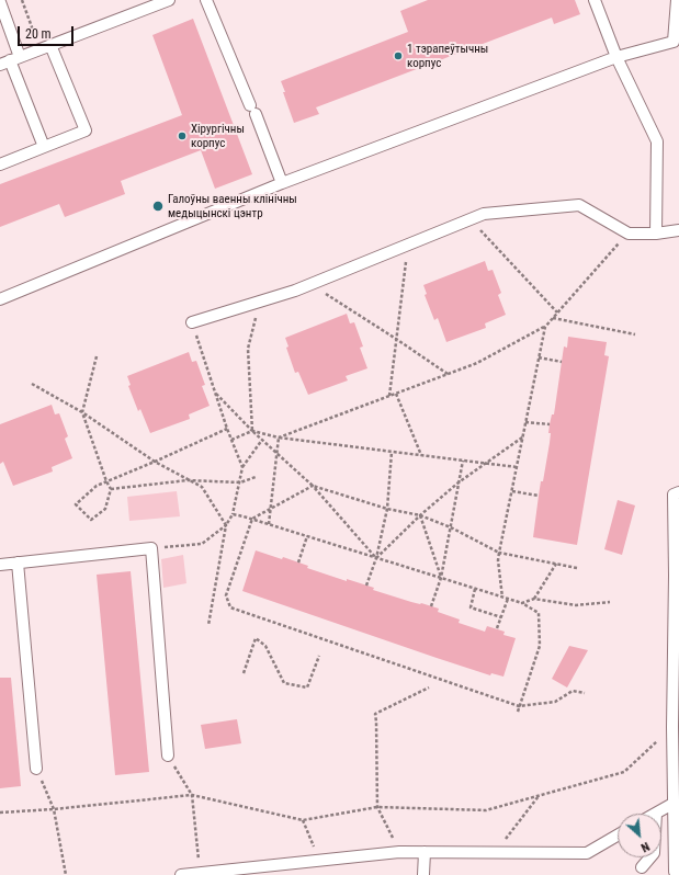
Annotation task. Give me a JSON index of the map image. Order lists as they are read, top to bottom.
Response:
{
  "places": ["1 тэрапеўтычны корпус", "Хірургічны корпус", "Галоўны ваенны клінічны медыцынскі цэнтр"],
  "scale_bar": "20 m",
  "north": "bottom right"
}
